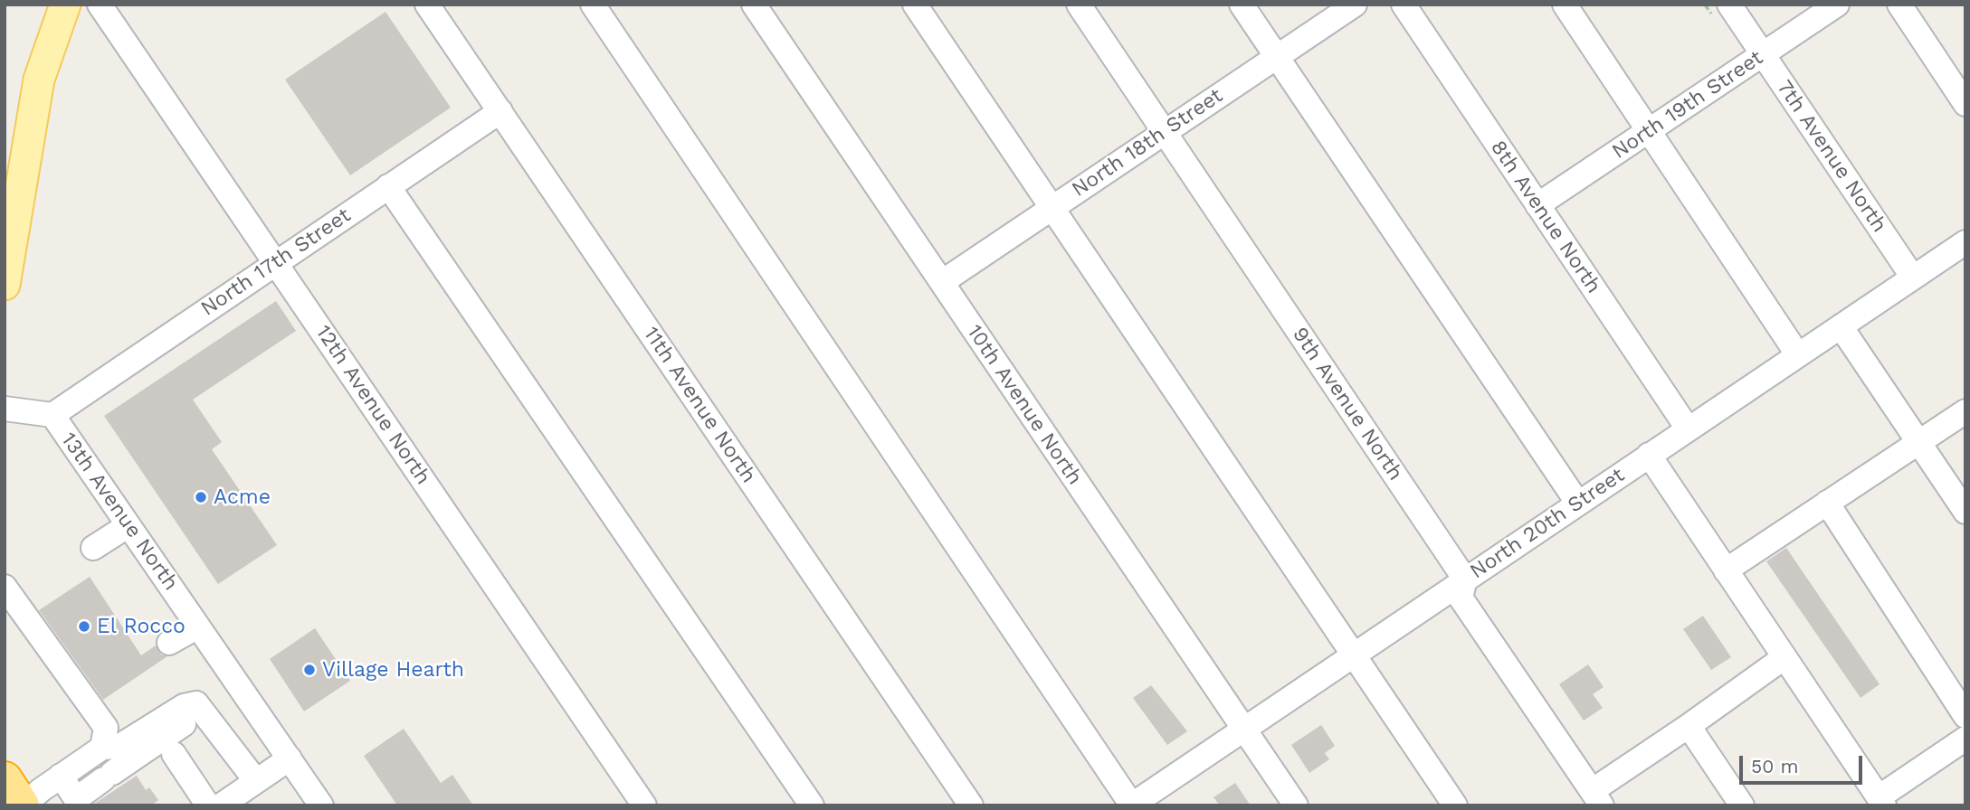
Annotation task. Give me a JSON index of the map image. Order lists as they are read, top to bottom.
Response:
{
  "streets": {
    "street": [
      "North 19th Street",
      "North 18th Street",
      "7th Avenue North",
      "8th Avenue North",
      "North 17th Street",
      "9th Avenue North",
      "12th Avenue North",
      "11th Avenue North",
      "10th Avenue North",
      "13th Avenue North",
      "North 20th Street"
    ]
  },
  "crossings": [
    ["North 19th Street", "7th Avenue North"],
    ["North 19th Street", "8th Avenue North"],
    ["North 18th Street", "9th Avenue North"],
    ["North 18th Street", "10th Avenue North"],
    ["7th Avenue North", "North 20th Street"],
    ["8th Avenue North", "North 20th Street"],
    ["North 17th Street", "12th Avenue North"],
    ["North 17th Street", "11th Avenue North"],
    ["North 17th Street", "13th Avenue North"],
    ["9th Avenue North", "North 20th Street"],
    ["10th Avenue North", "North 20th Street"]
  ],
  "places": ["Acme", "El Rocco", "Village Hearth"],
  "scale_bar": "50 m"
}
